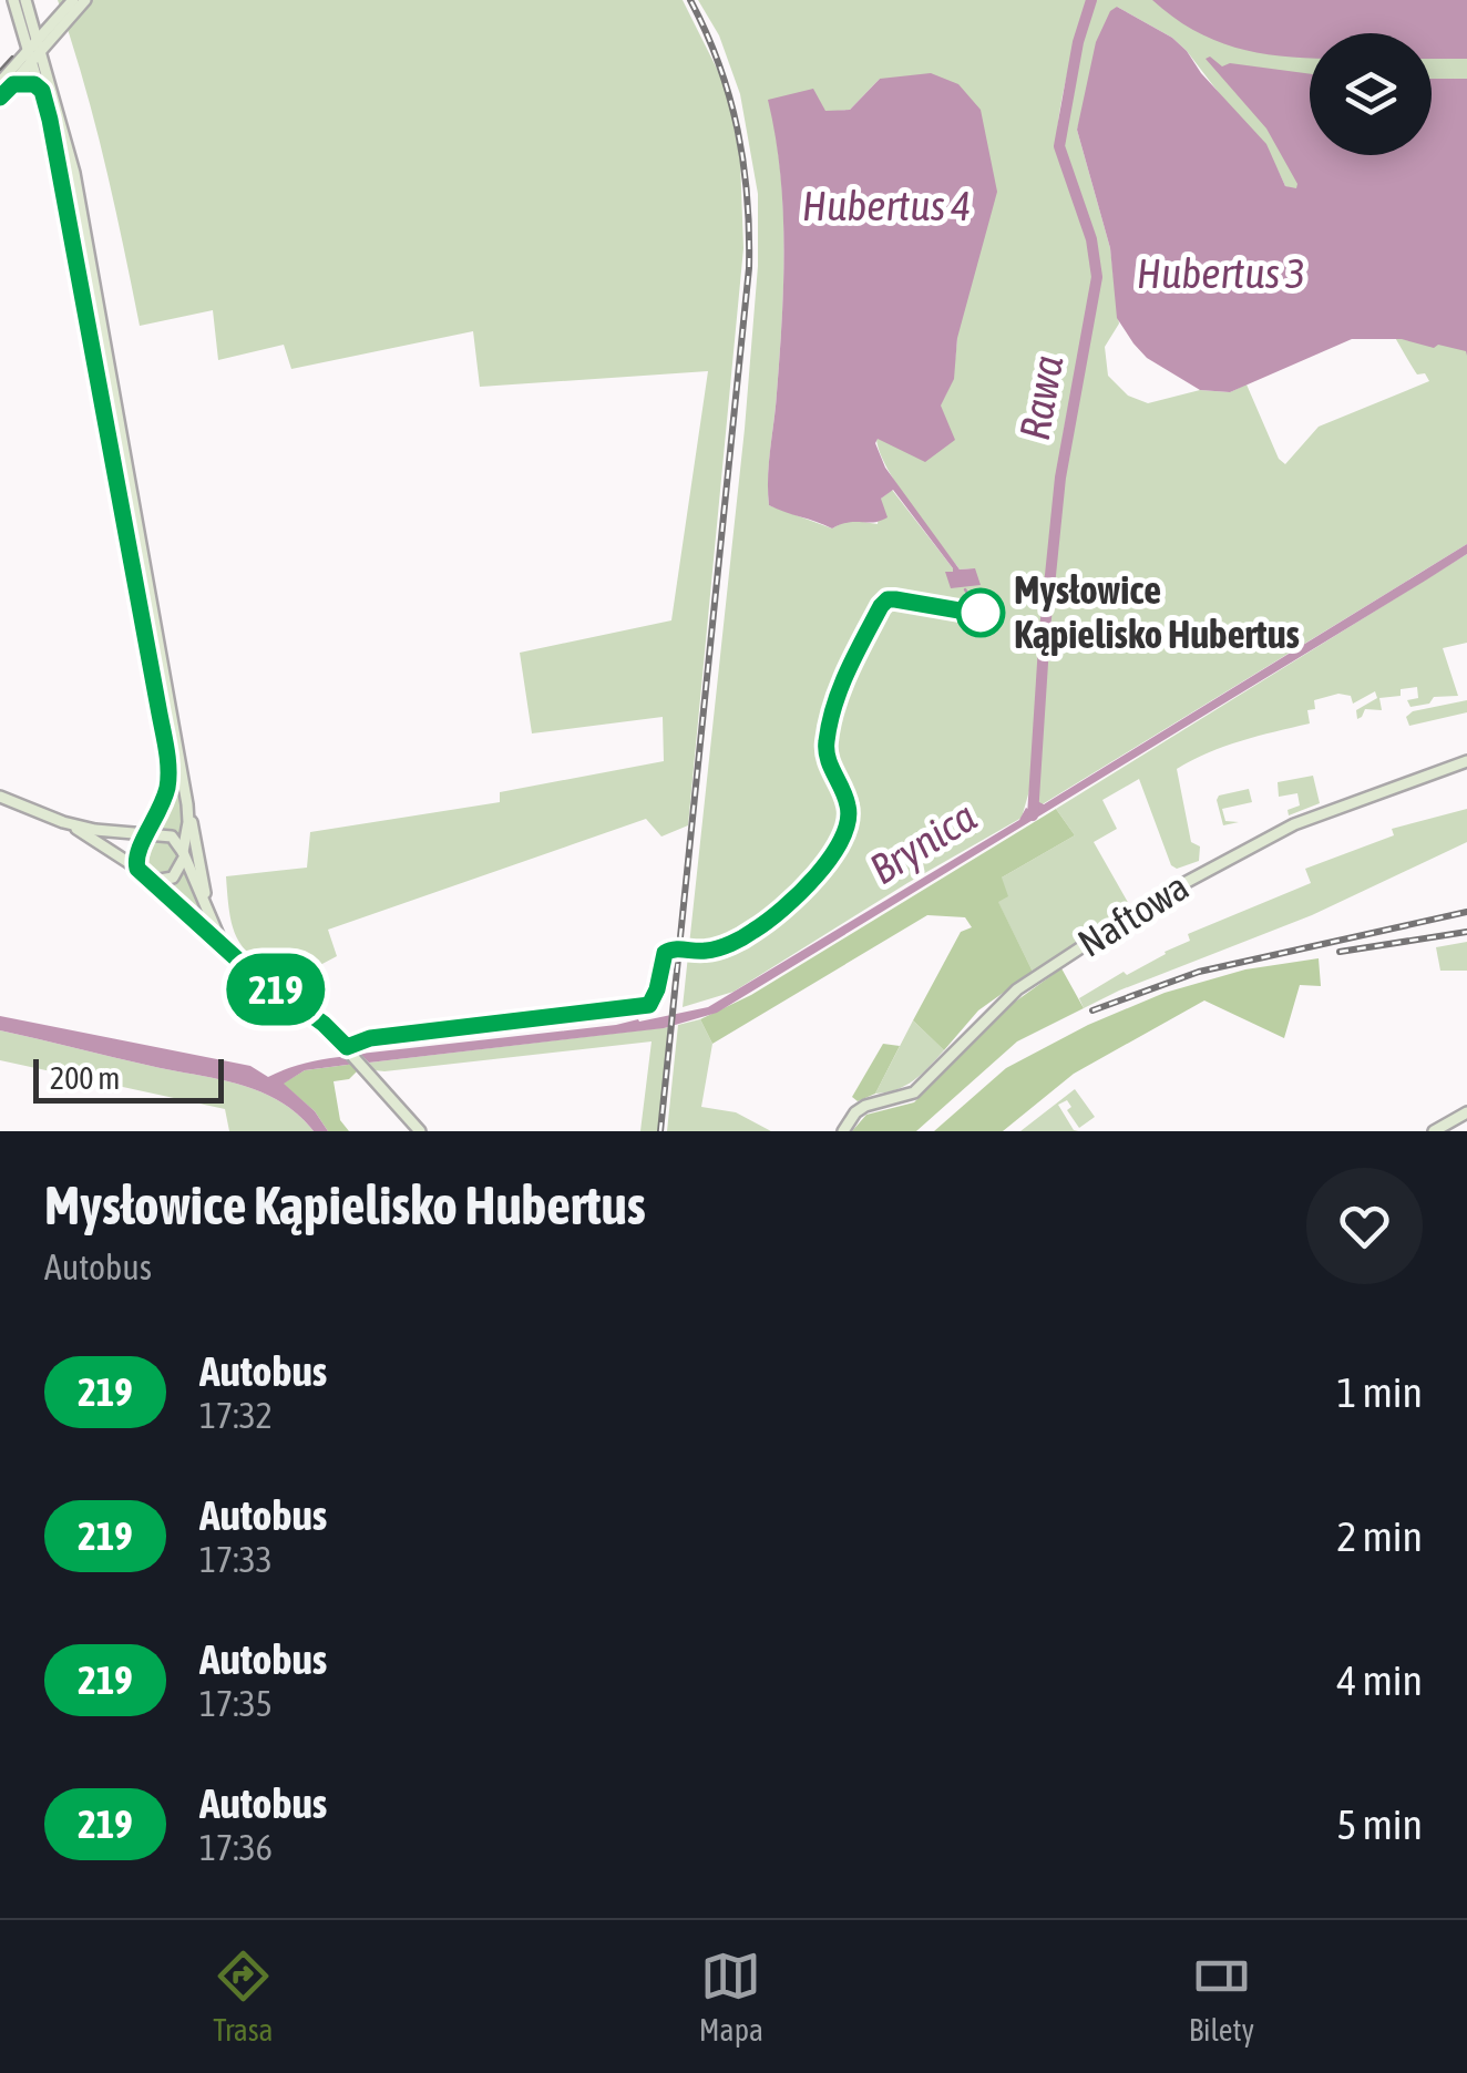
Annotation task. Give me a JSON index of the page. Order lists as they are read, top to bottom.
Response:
{
  "streets": {
    "street": ["Naftowa"]
  },
  "water": [
    "Hubertus 4",
    "Hubertus 3",
    "Rawa",
    "Brynica"
  ],
  "places": ["Mysłowice Kąpielisko Hubertus"],
  "lines": ["bus line 219"],
  "scale_bar": "200 m",
  "page": {
    "on_map": "219",
    "scale": "200 m",
    "heading": ["Mysłowice Kąpielisko Hubertus", "Autobus"],
    "list": [
      {
        "mark": "219",
        "name": "Autobus",
        "note": "17:32",
        "value": "1 min"
      },
      {
        "mark": "219",
        "name": "Autobus",
        "note": "17:33",
        "value": "2 min"
      },
      {
        "mark": "219",
        "name": "Autobus",
        "note": "17:35",
        "value": "4 min"
      },
      {
        "mark": "219",
        "name": "Autobus",
        "note": "17:36",
        "value": "5 min"
      }
    ],
    "tabs": ["Trasa", "Mapa", "Bilety"]
  }
}
